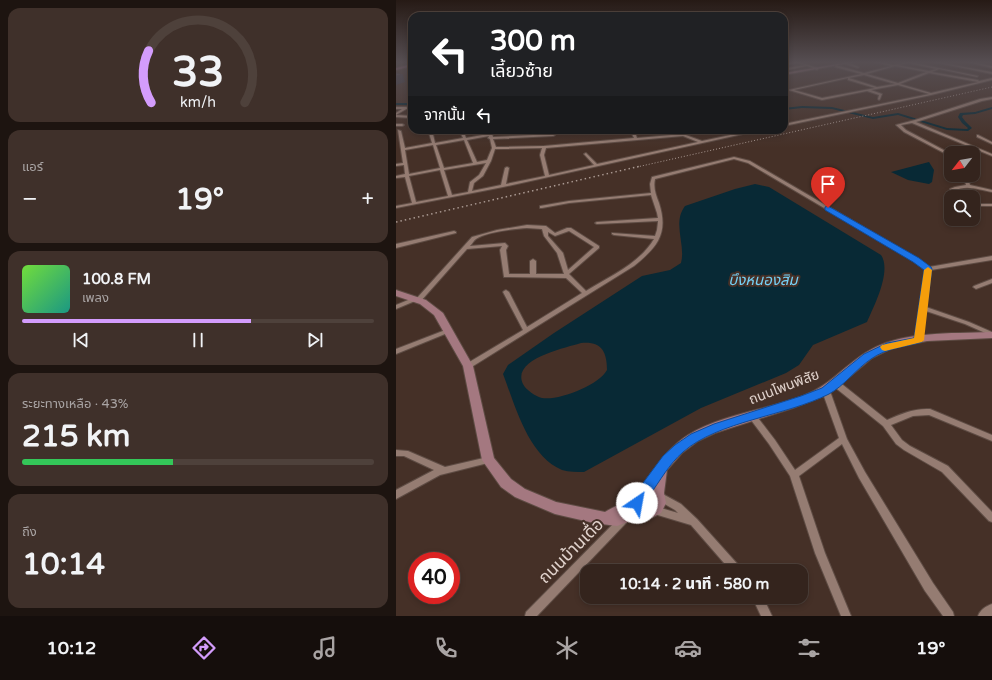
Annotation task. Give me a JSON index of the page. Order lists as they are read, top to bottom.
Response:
{
  "streets": {
    "street": ["ถนนโพนพิสัย", "ถนนบ้านเดื่อ"]
  },
  "water": ["บึงหนองสิม"],
  "north": "bottom left",
  "page": {
    "turn": ["300 m", "เลี้ยวซ้าย"],
    "then": "จากนั้น",
    "tile": [
      "แอร์",
      ["ระยะทางเหลือ · 43%", "215 km"],
      ["ถึง", "10:14"]
    ],
    "heat": ["−", "19°", "+"],
    "song": ["100.8 FM", "เพลง"],
    "limit": "40",
    "trip": "10:14 · 2 นาที · 580 m",
    "tabs": ["10:12", "19°"],
    "gauge": ["33", "km/h"]
  }
}
